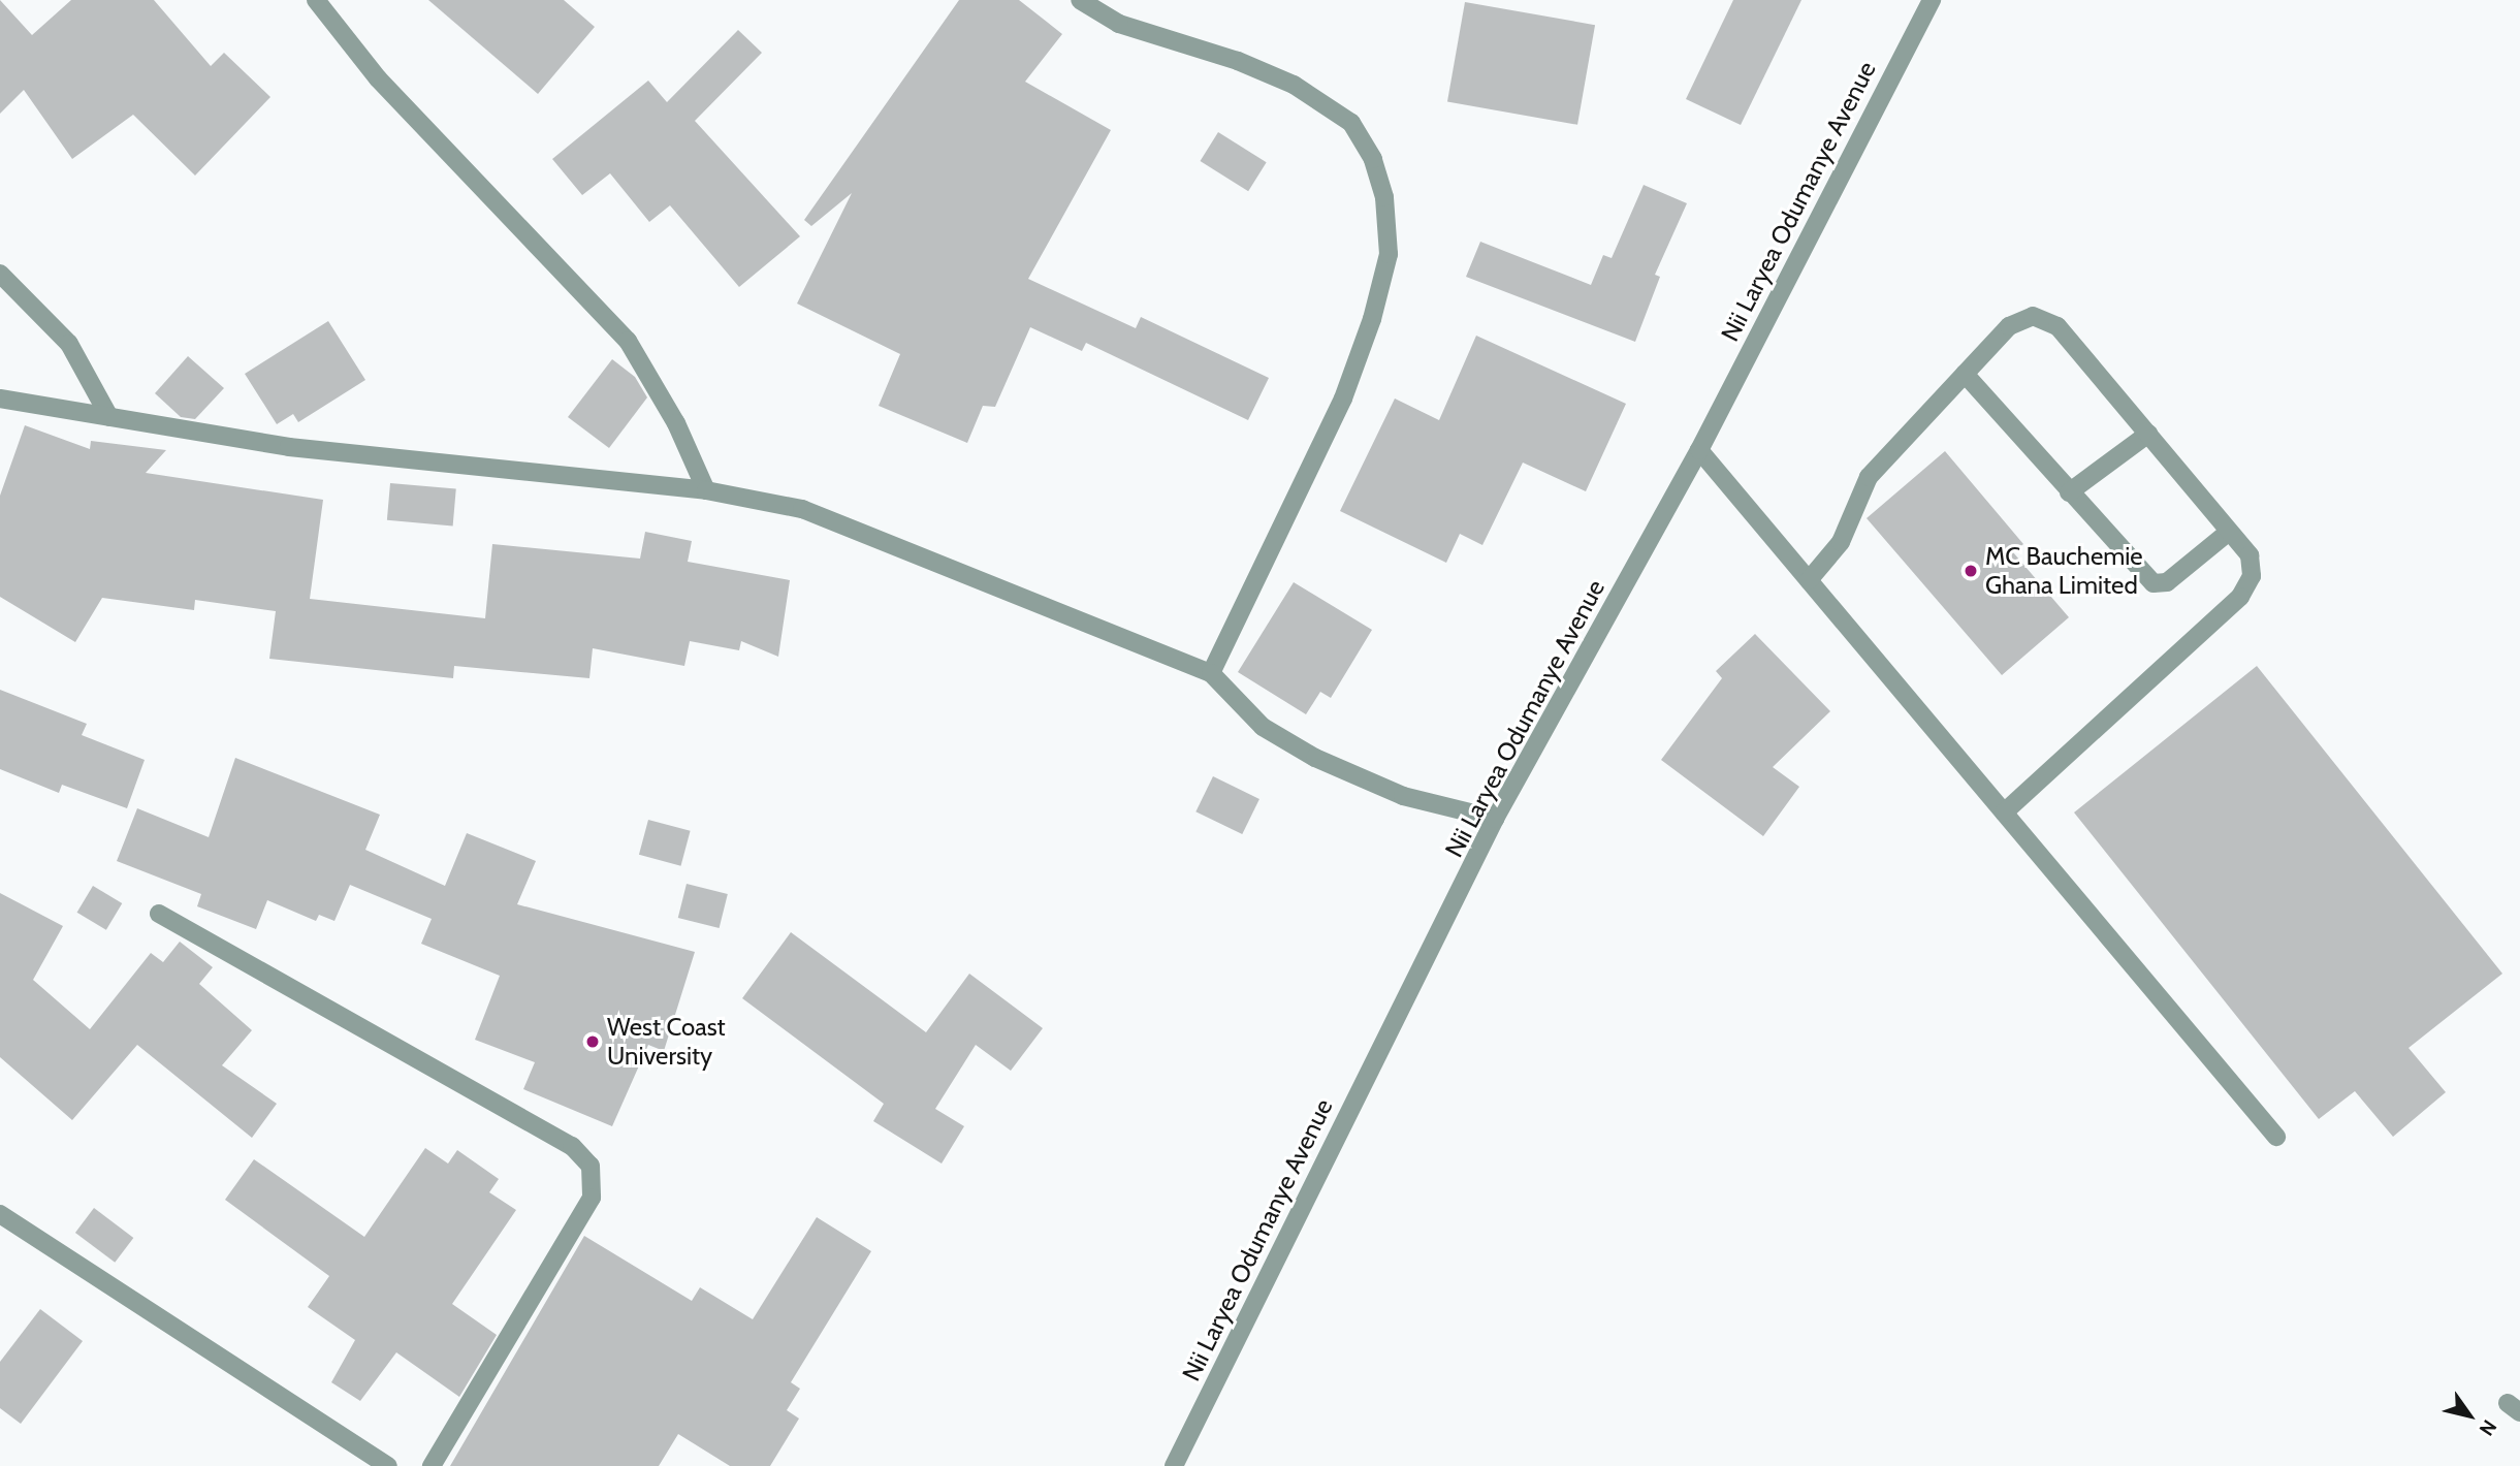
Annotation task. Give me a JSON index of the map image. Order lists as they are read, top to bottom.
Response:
{
  "streets": {
    "street": ["Nii Laryea Odumanye Avenue"]
  },
  "places": ["MC Bauchemie Ghana Limited", "West Coast University"],
  "north": "bottom right"
}
